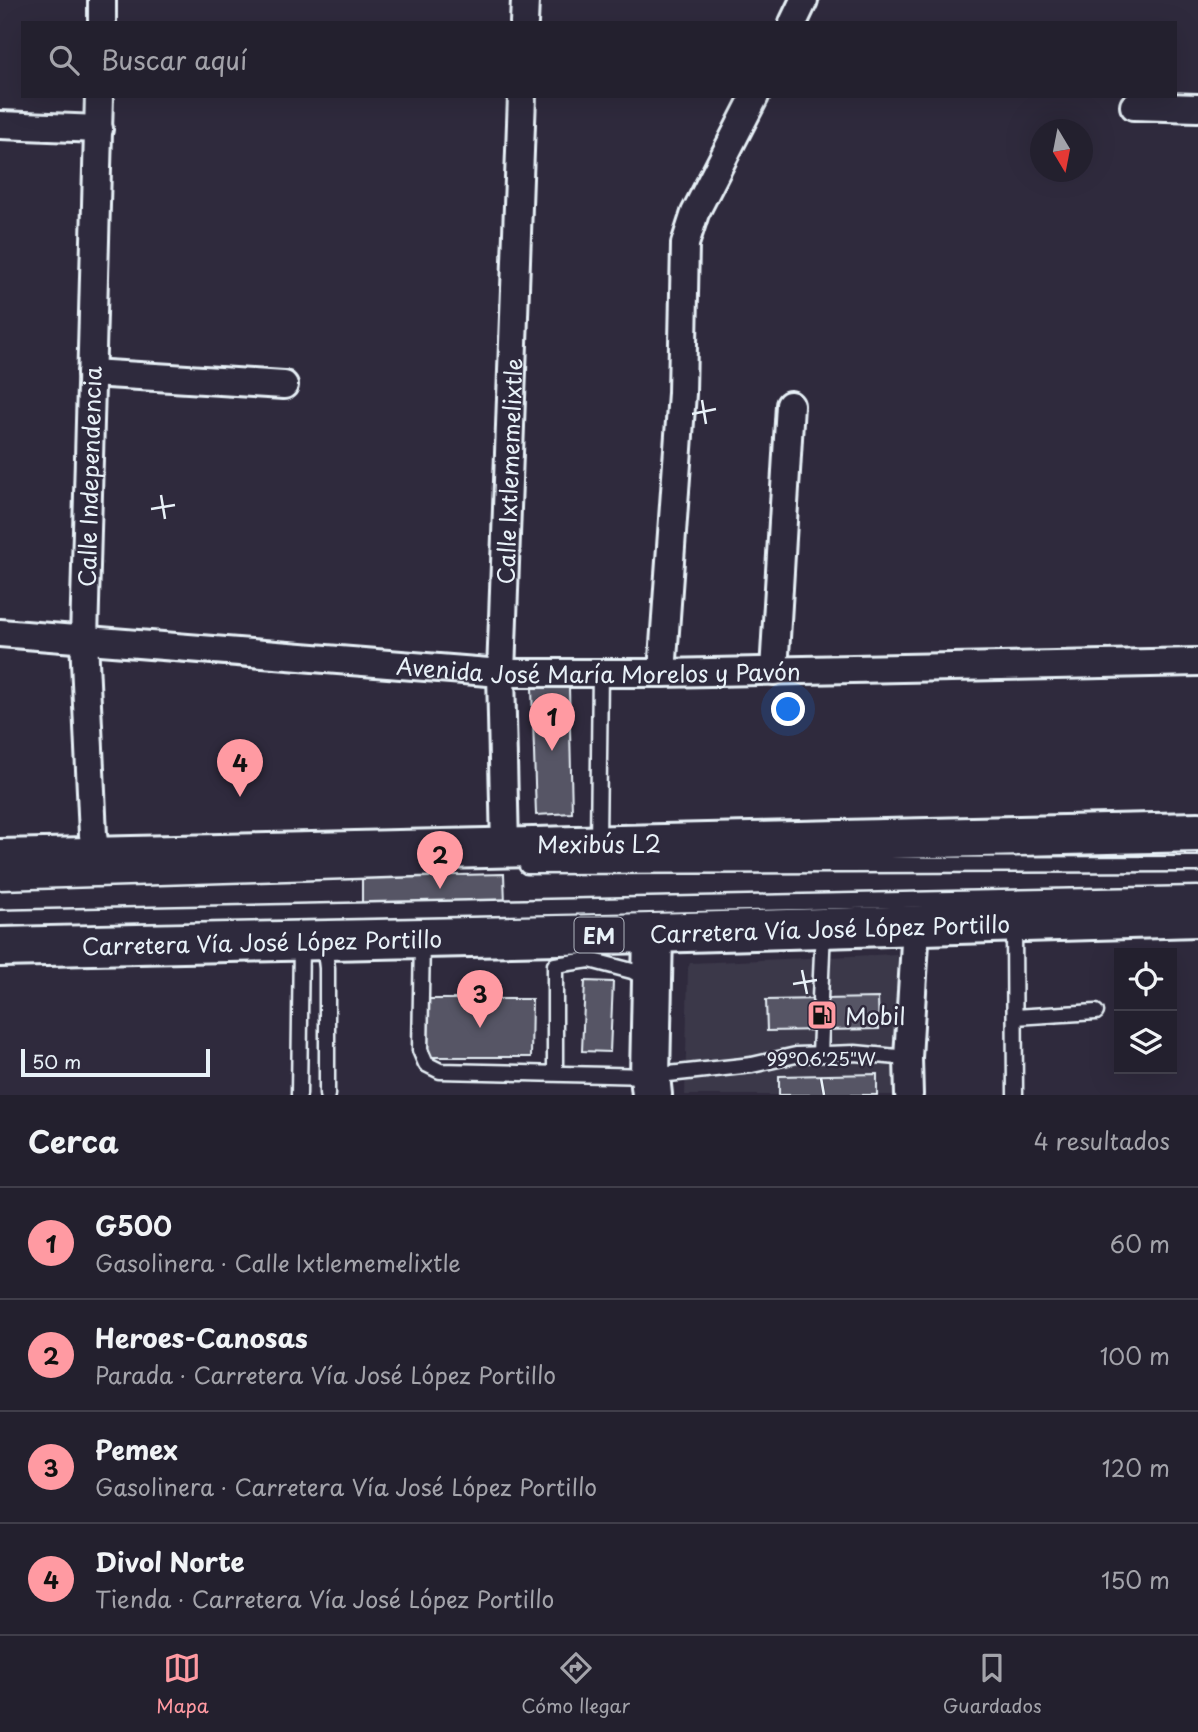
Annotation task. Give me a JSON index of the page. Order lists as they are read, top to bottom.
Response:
{
  "streets": {
    "main road": ["Carretera Vía José López Portillo", "EM"],
    "street": ["Calle Ixtlememelixtle", "Calle Independencia", "Avenida José María Morelos y Pavón"],
    "lane": ["Mexibús L2"]
  },
  "crossings": [
    ["Calle Ixtlememelixtle", "Avenida José María Morelos y Pavón"],
    ["Calle Ixtlememelixtle", "Mexibús L2"],
    ["Calle Independencia", "Avenida José María Morelos y Pavón"]
  ],
  "places": {
    "fuel station": ["Mobil"]
  },
  "scale_bar": "50 m",
  "north": "bottom",
  "page": {
    "search": "Buscar aquí",
    "pins": [
      "1",
      "4",
      "2",
      "3"
    ],
    "scale": "50 m",
    "heading": ["Cerca", "4 resultados"],
    "list": [
      {
        "mark": "1",
        "name": "G500",
        "note": "Gasolinera · Calle Ixtlememelixtle",
        "value": "60 m"
      },
      {
        "mark": "2",
        "name": "Heroes-Canosas",
        "note": "Parada · Carretera Vía José López Portillo",
        "value": "100 m"
      },
      {
        "mark": "3",
        "name": "Pemex",
        "note": "Gasolinera · Carretera Vía José López Portillo",
        "value": "120 m"
      },
      {
        "mark": "4",
        "name": "Divol Norte",
        "note": "Tienda · Carretera Vía José López Portillo",
        "value": "150 m"
      }
    ],
    "nav": ["Mapa", "Cómo llegar", "Guardados"]
  },
  "coordinates": ["99°06'25\"W"]
}
